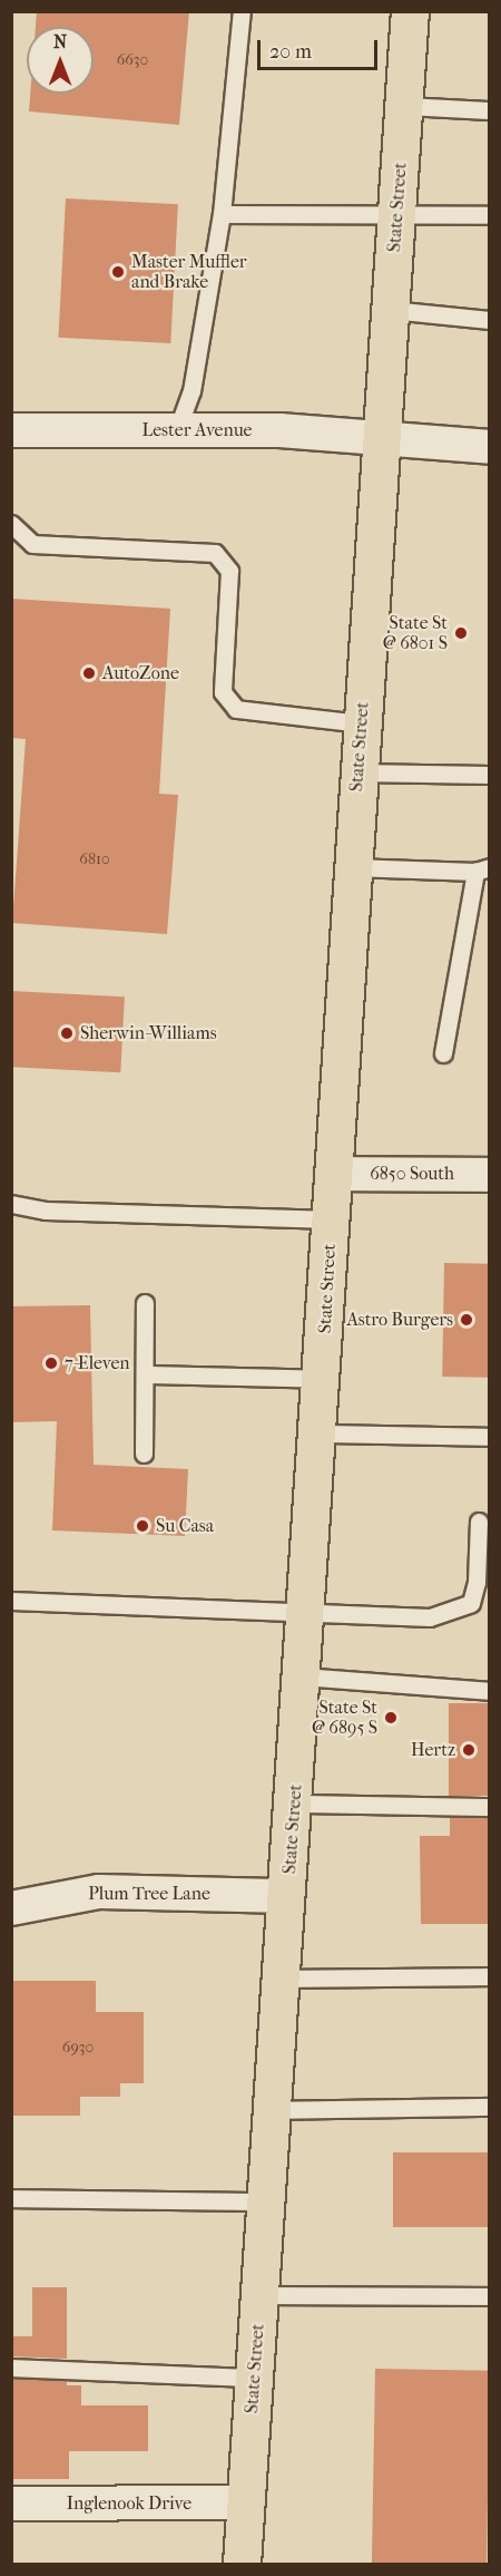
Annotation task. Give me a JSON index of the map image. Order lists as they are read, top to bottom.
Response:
{
  "streets": {
    "main road": ["State Street"],
    "street": [
      "Lester Avenue",
      "6850 South",
      "Plum Tree Lane",
      "Inglenook Drive"
    ]
  },
  "crossings": [
    ["State Street", "Lester Avenue"],
    ["State Street", "6850 South"],
    ["State Street", "Plum Tree Lane"],
    ["State Street", "Inglenook Drive"]
  ],
  "places": [
    "Master Muffler and Brake",
    "State St @ 6801 S",
    "AutoZone",
    "Sherwin-Williams",
    "Astro Burgers",
    "7-Eleven",
    "Su Casa",
    "State St @ 6895 S",
    "Hertz"
  ],
  "house_numbers": ["6630", "6810", "6930"],
  "scale_bar": "20 m",
  "north": "top"
}
